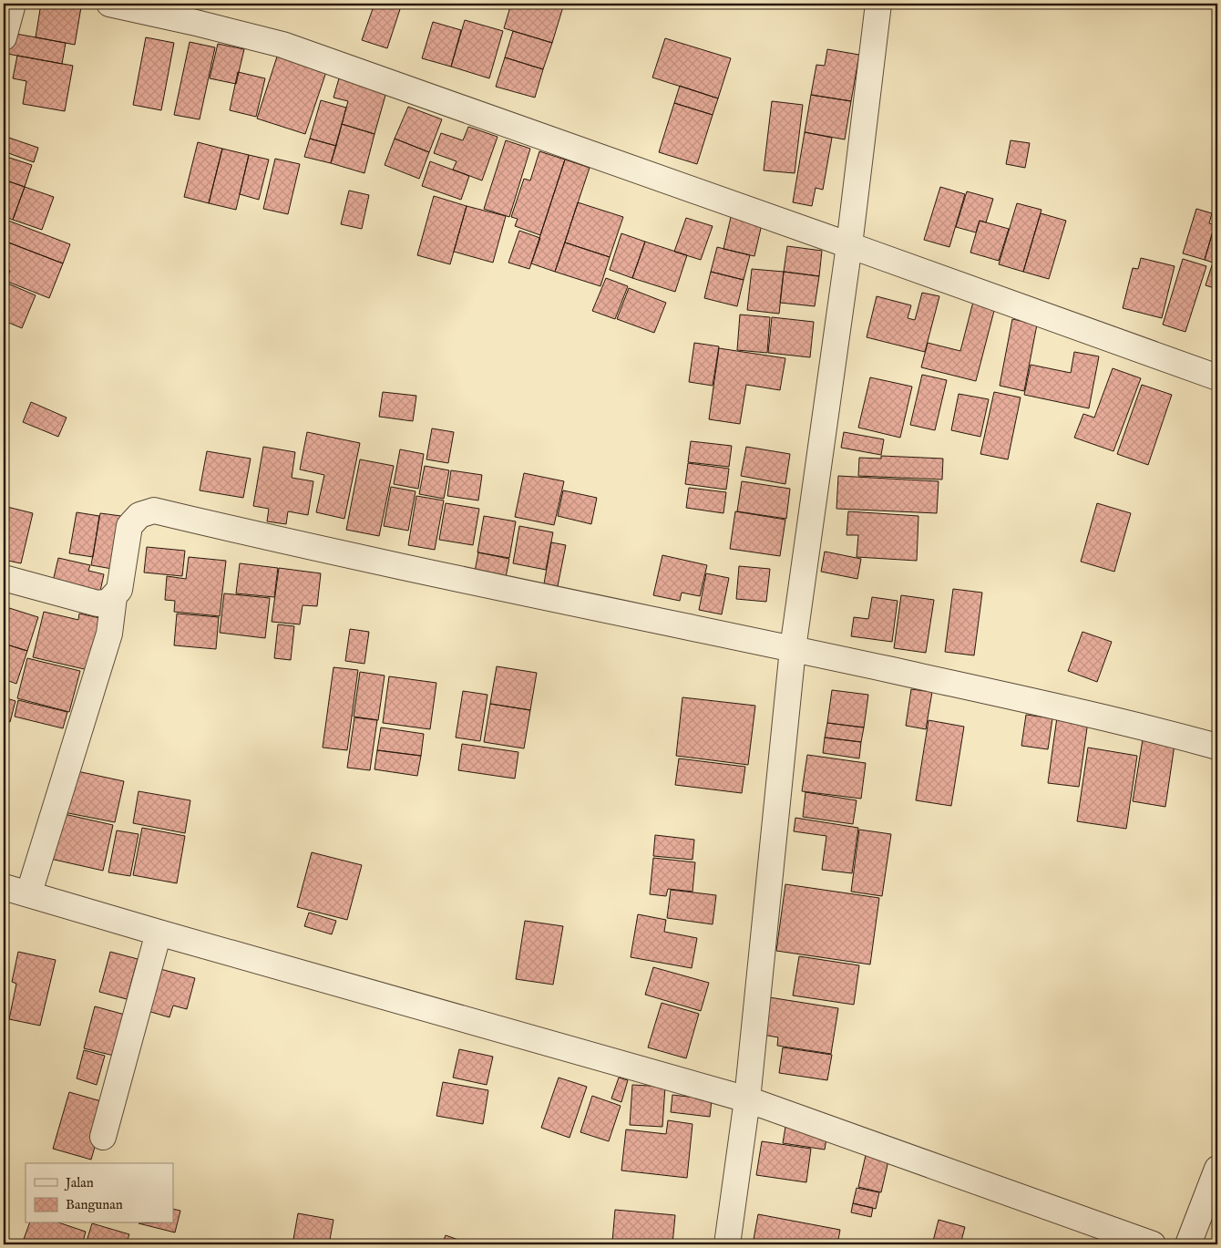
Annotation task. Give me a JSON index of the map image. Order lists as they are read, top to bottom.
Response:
{
  "legend": ["Jalan", "Bangunan"]
}
